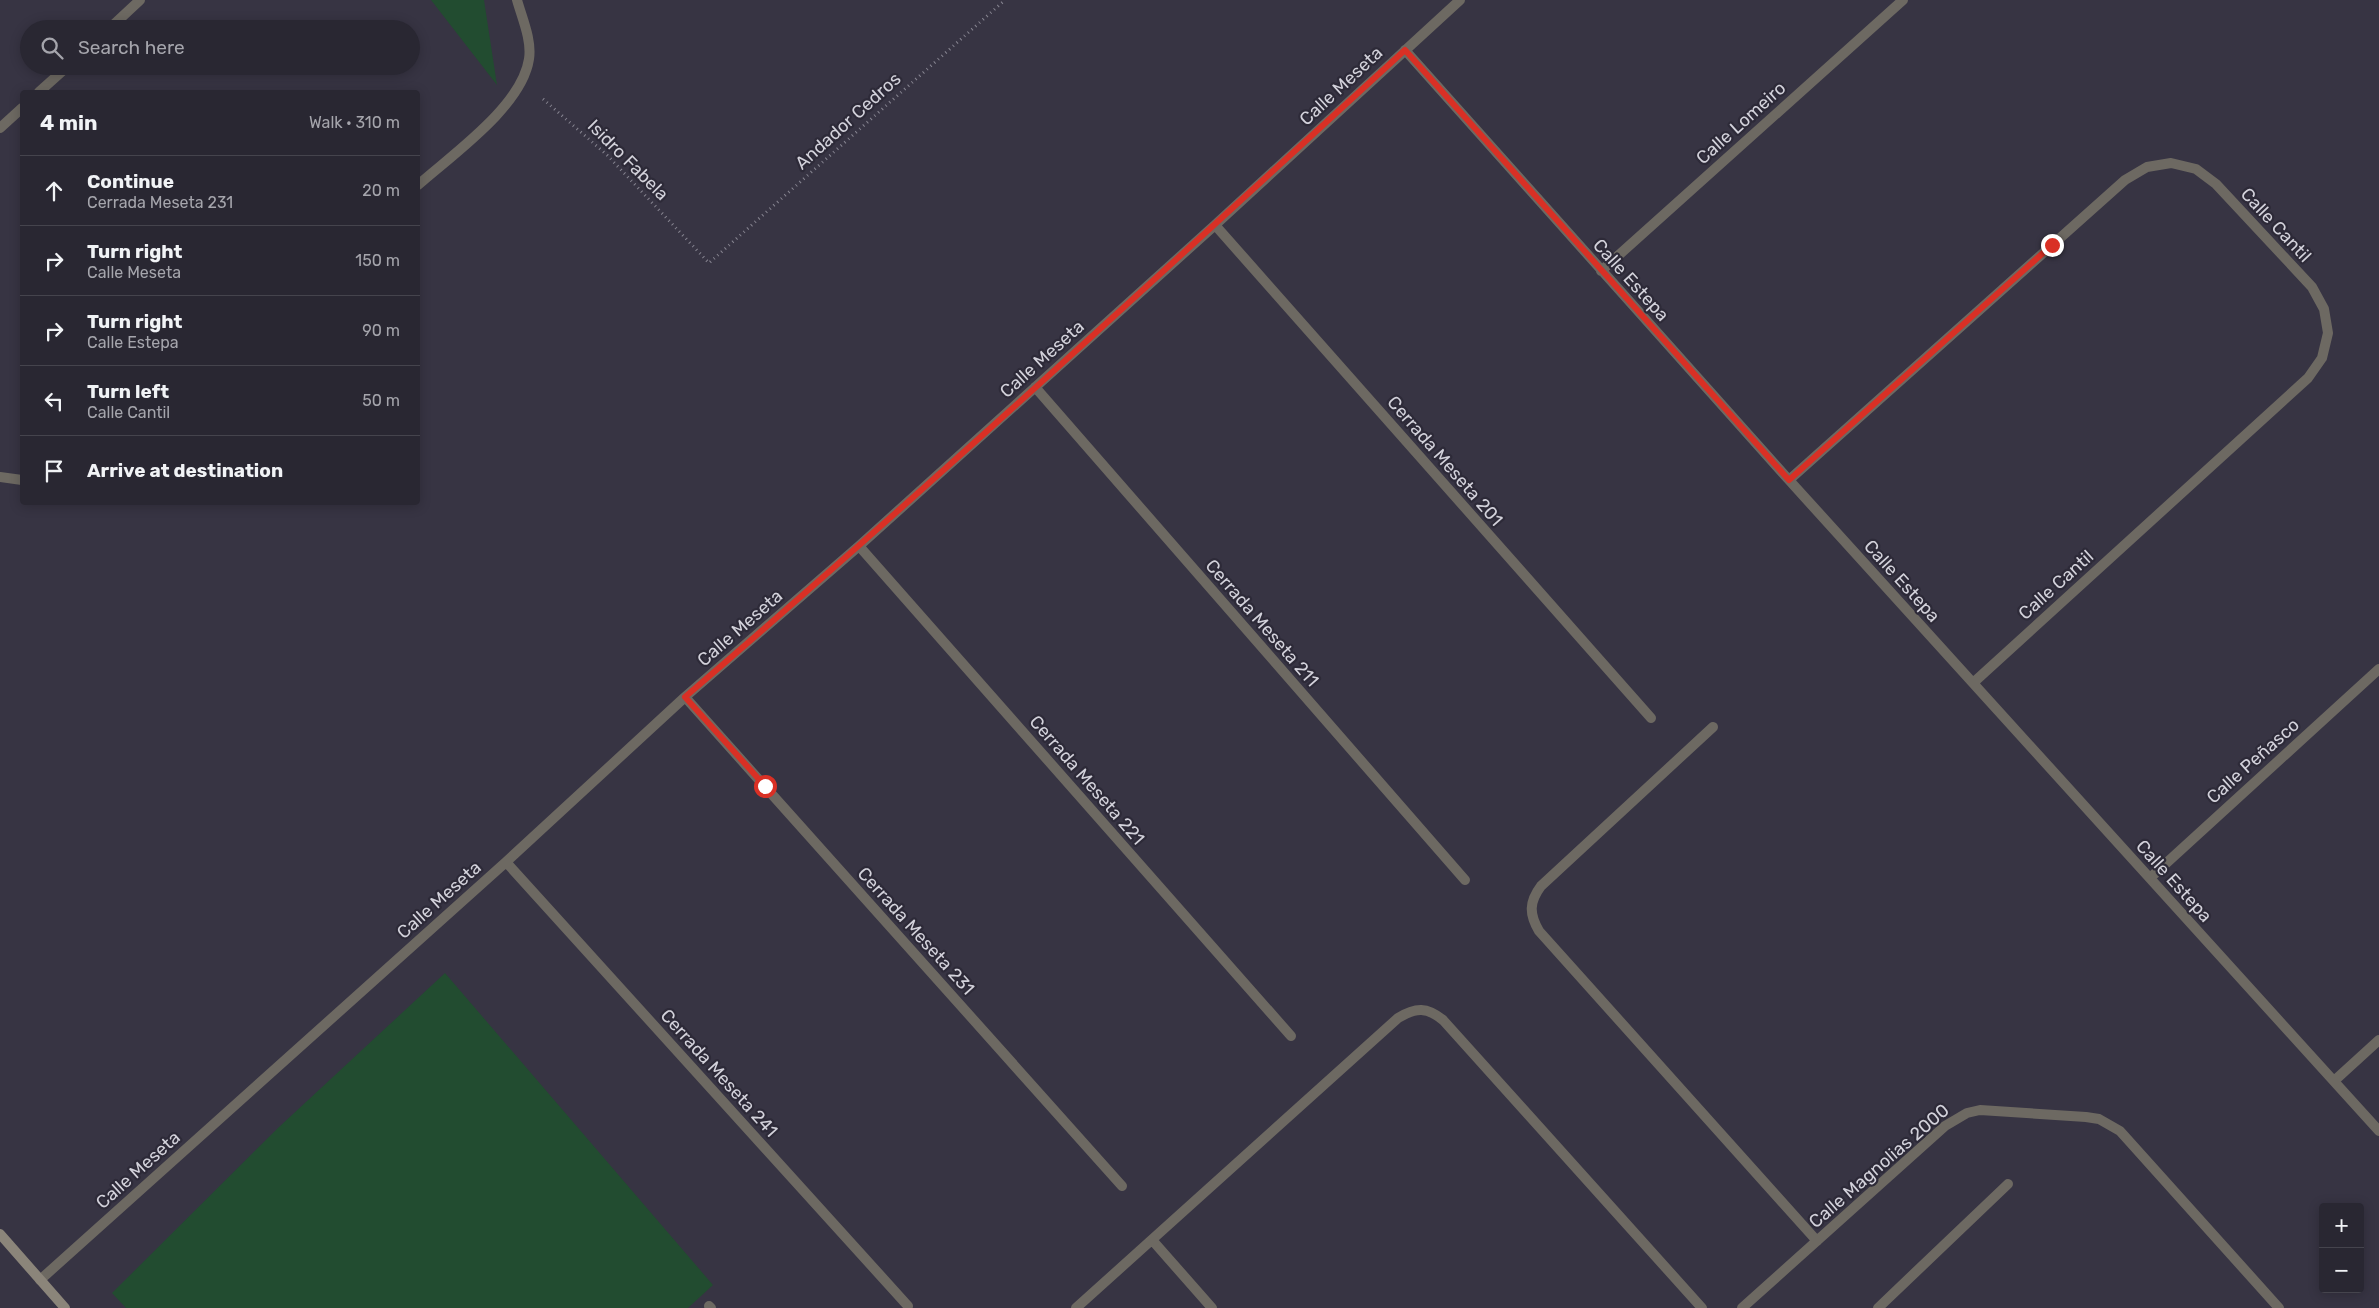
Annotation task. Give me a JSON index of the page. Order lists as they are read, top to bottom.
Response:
{
  "streets": {
    "street": [
      "Calle Meseta",
      "Calle Lomeiro",
      "Calle Cantil",
      "Calle Estepa",
      "Cerrada Meseta 201",
      "Cerrada Meseta 211",
      "Calle Peñasco",
      "Cerrada Meseta 221",
      "Cerrada Meseta 231",
      "Cerrada Meseta 241",
      "Calle Magnolias 2000"
    ],
    "path": ["Andador Cedros", "Isidro Fabela"]
  },
  "crossings": [
    ["Calle Meseta", "Calle Estepa"],
    ["Calle Meseta", "Cerrada Meseta 201"],
    ["Calle Meseta", "Cerrada Meseta 211"],
    ["Calle Meseta", "Cerrada Meseta 221"],
    ["Calle Meseta", "Cerrada Meseta 231"],
    ["Calle Meseta", "Cerrada Meseta 241"],
    ["Andador Cedros", "Isidro Fabela"],
    ["Calle Lomeiro", "Calle Estepa"],
    ["Calle Cantil", "Calle Estepa"],
    ["Calle Estepa", "Calle Peñasco"]
  ],
  "page": {
    "search": "Search here",
    "heading": ["4 min", "Walk · 310 m"],
    "list": [
      ["Continue", "Cerrada Meseta 231", "20 m"],
      ["Turn right", "Calle Meseta", "150 m"],
      ["Turn right", "Calle Estepa", "90 m"],
      ["Turn left", "Calle Cantil", "50 m"],
      "Arrive at destination"
    ],
    "map_buttons": ["+", "−"]
  }
}
